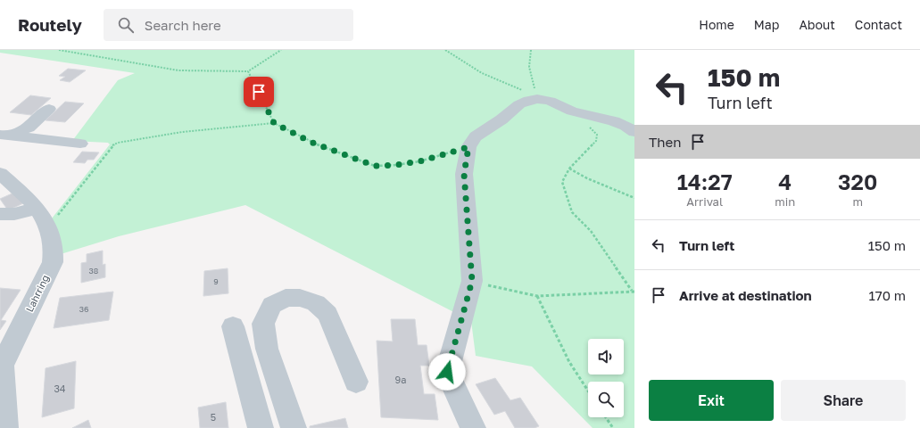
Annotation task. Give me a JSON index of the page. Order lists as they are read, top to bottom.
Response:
{
  "streets": {
    "street": ["Lahrring"]
  },
  "house_numbers": [
    "38",
    "9",
    "36",
    "9a",
    "34",
    "5"
  ],
  "page": {
    "header": "Routely",
    "search": "Search here",
    "nav": [
      "Home",
      "Map",
      "About",
      "Contact"
    ],
    "turn": ["150 m", "Turn left"],
    "then": "Then",
    "eta": [
      "14:27",
      "Arrival",
      "4",
      "min",
      "320",
      "m"
    ],
    "list": [
      {
        "name": "Turn left",
        "value": "150 m"
      },
      {
        "name": "Arrive at destination",
        "value": "170 m"
      }
    ],
    "buttons": ["Exit", "Share"]
  }
}
